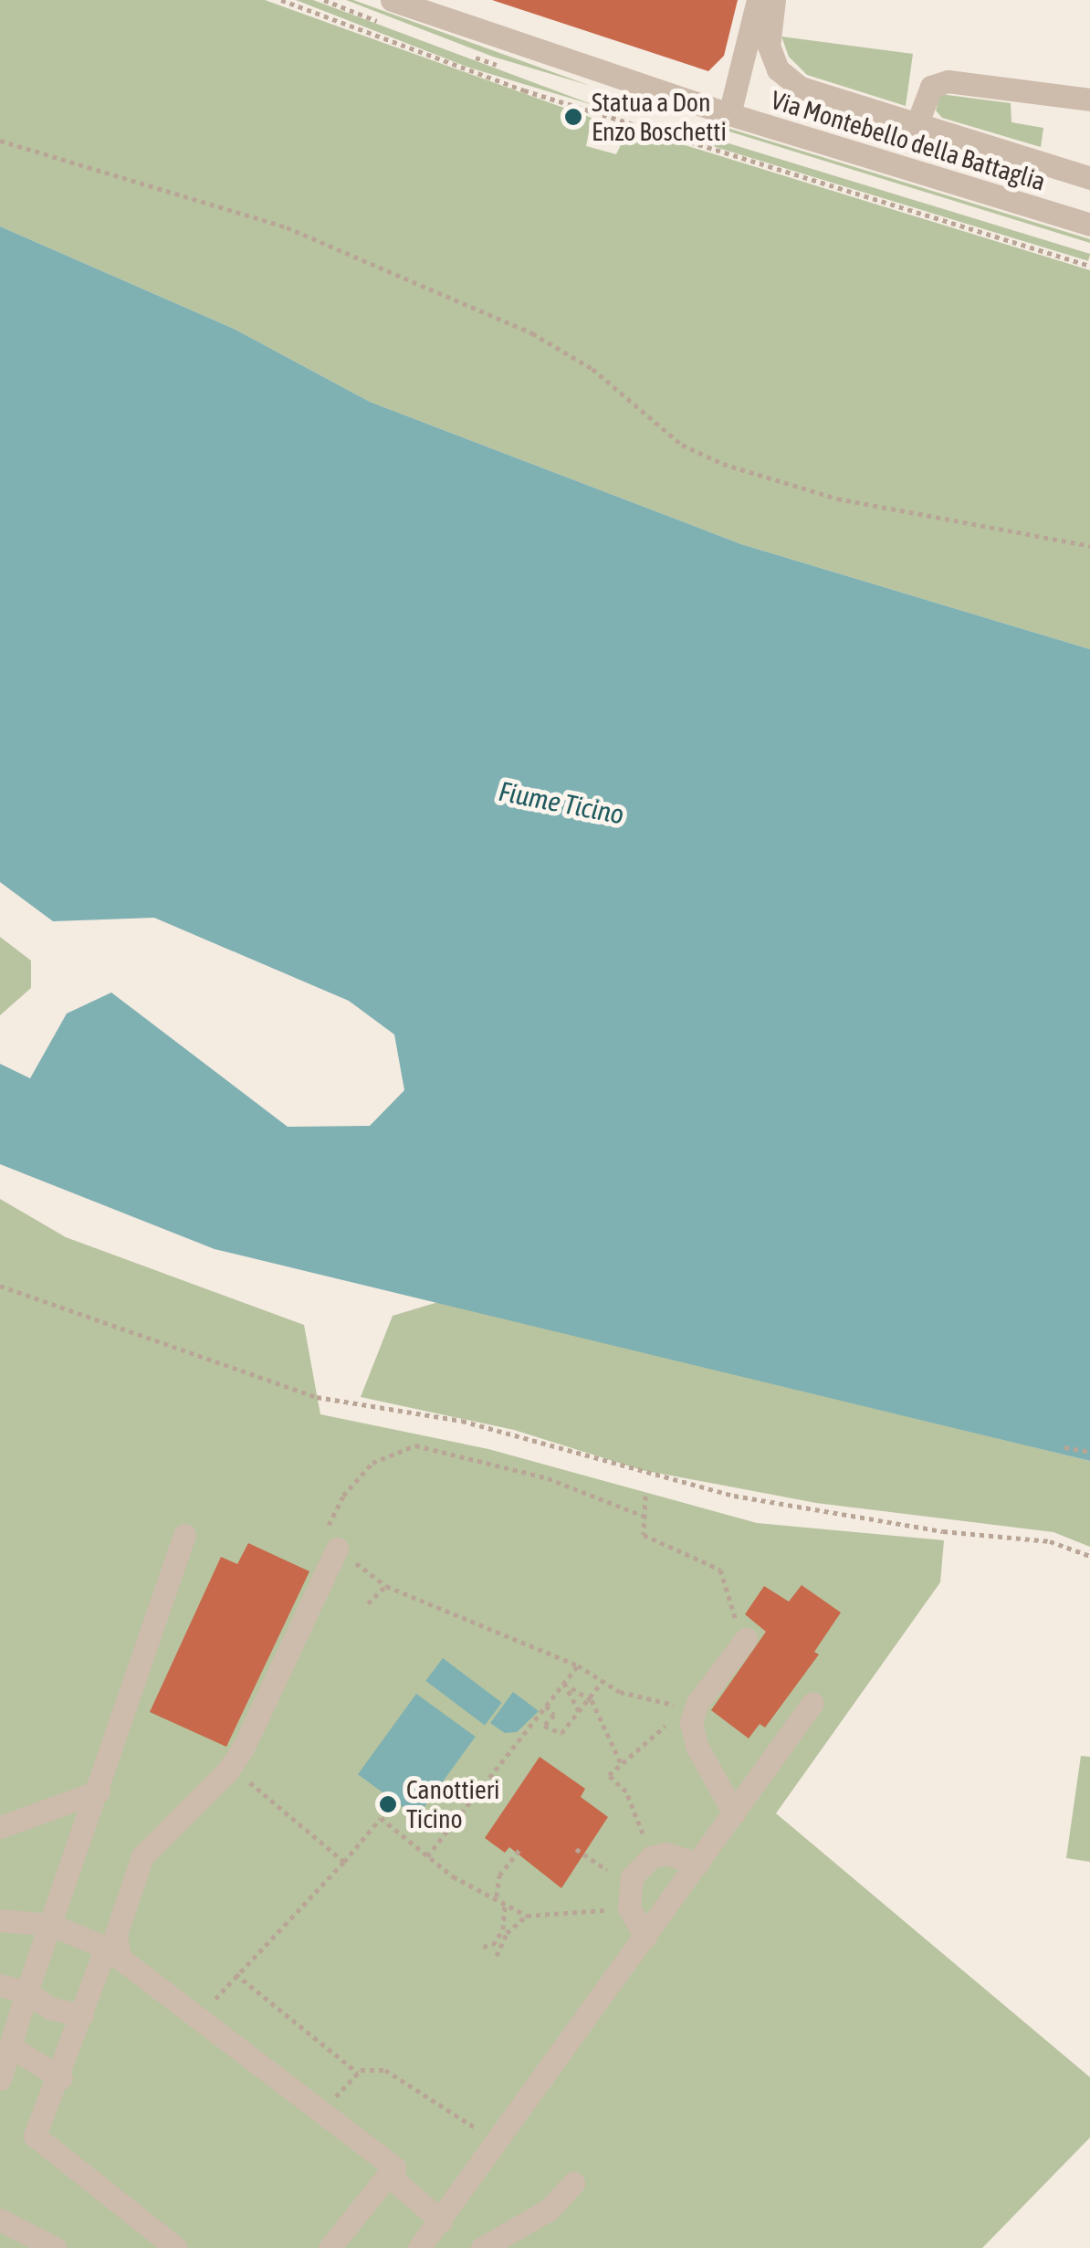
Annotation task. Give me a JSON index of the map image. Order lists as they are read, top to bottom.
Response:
{
  "streets": {
    "street": ["Via Montebello della Battaglia"]
  },
  "water": ["Fiume Ticino"],
  "places": ["Statua a Don Enzo Boschetti", "Canottieri Ticino"]
}
